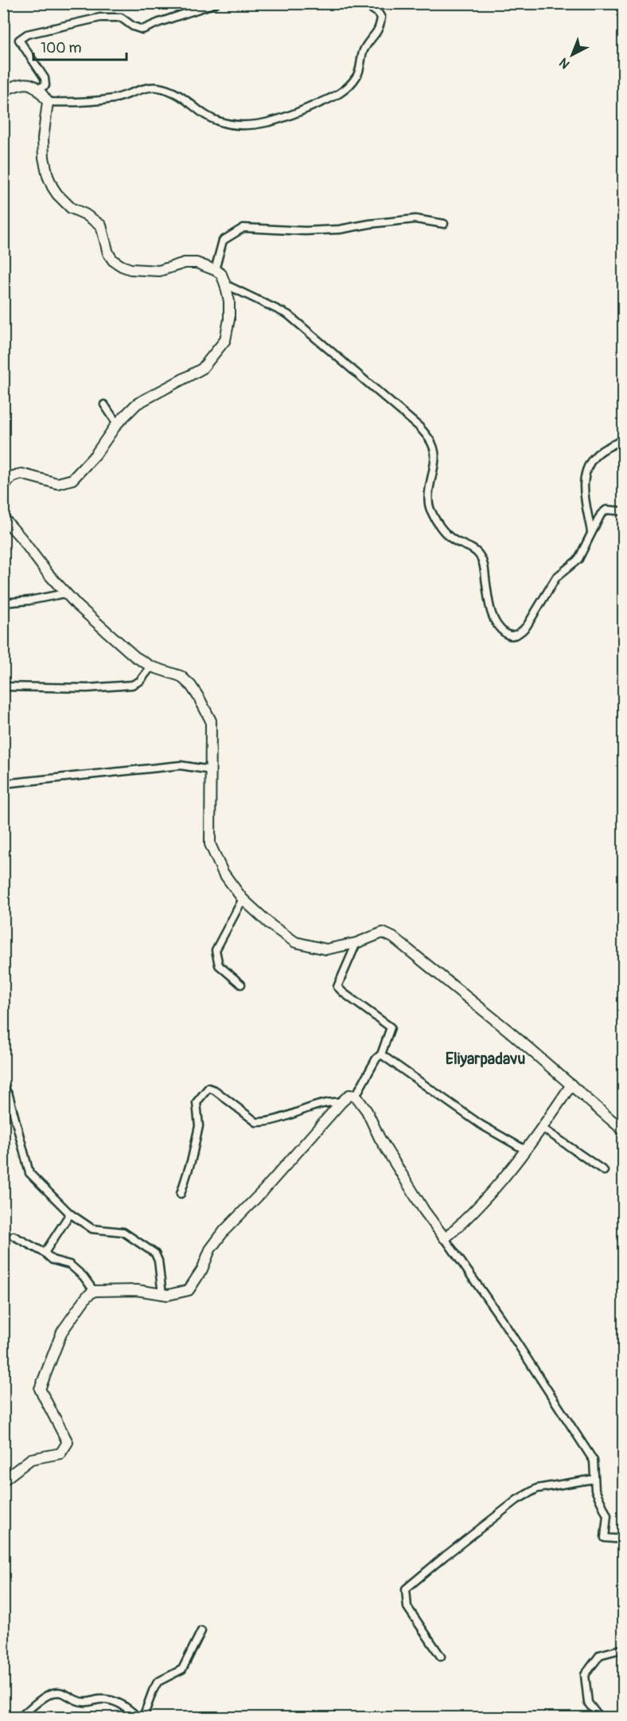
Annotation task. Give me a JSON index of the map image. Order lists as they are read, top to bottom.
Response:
{
  "districts": ["Eliyarpadavu"],
  "scale_bar": "100 m",
  "north": "bottom left"
}
